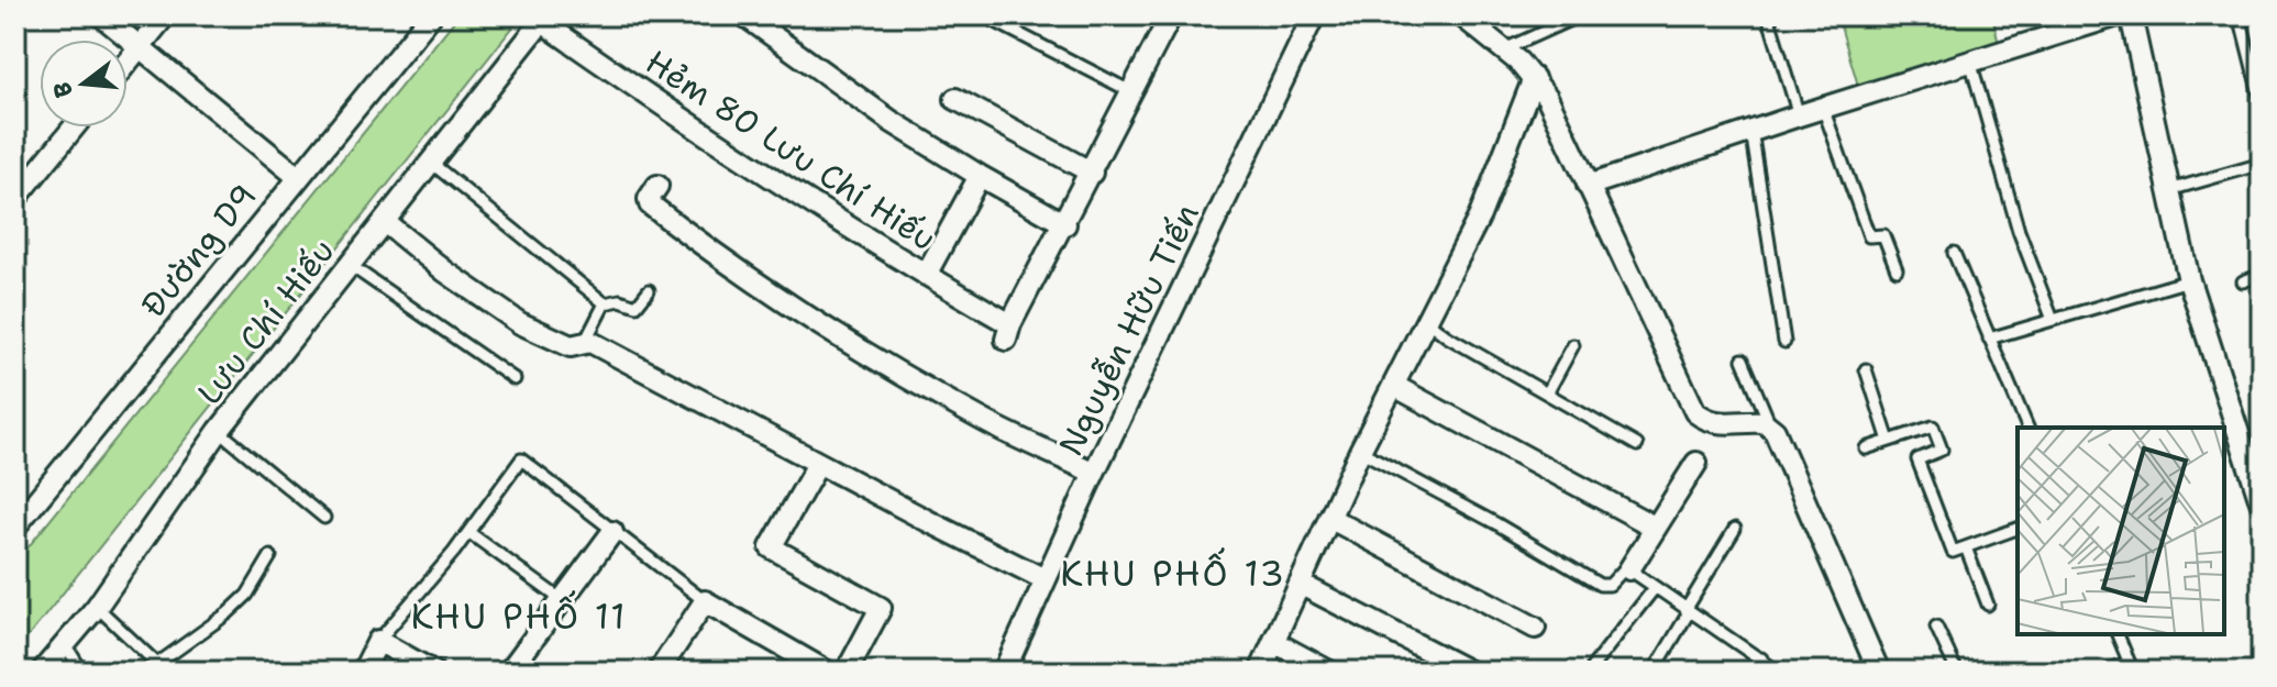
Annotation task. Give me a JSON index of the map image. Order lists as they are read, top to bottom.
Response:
{
  "streets": {
    "street": [
      "Hẻm 80 Lưu Chí Hiếu",
      "Đường D9",
      "Lưu Chí Hiếu",
      "Nguyễn Hữu Tiến"
    ]
  },
  "crossings": [
    ["Hẻm 80 Lưu Chí Hiếu", "Lưu Chí Hiếu"]
  ],
  "districts": ["KHU PHỐ 13", "KHU PHỐ 11"],
  "north": "left"
}
